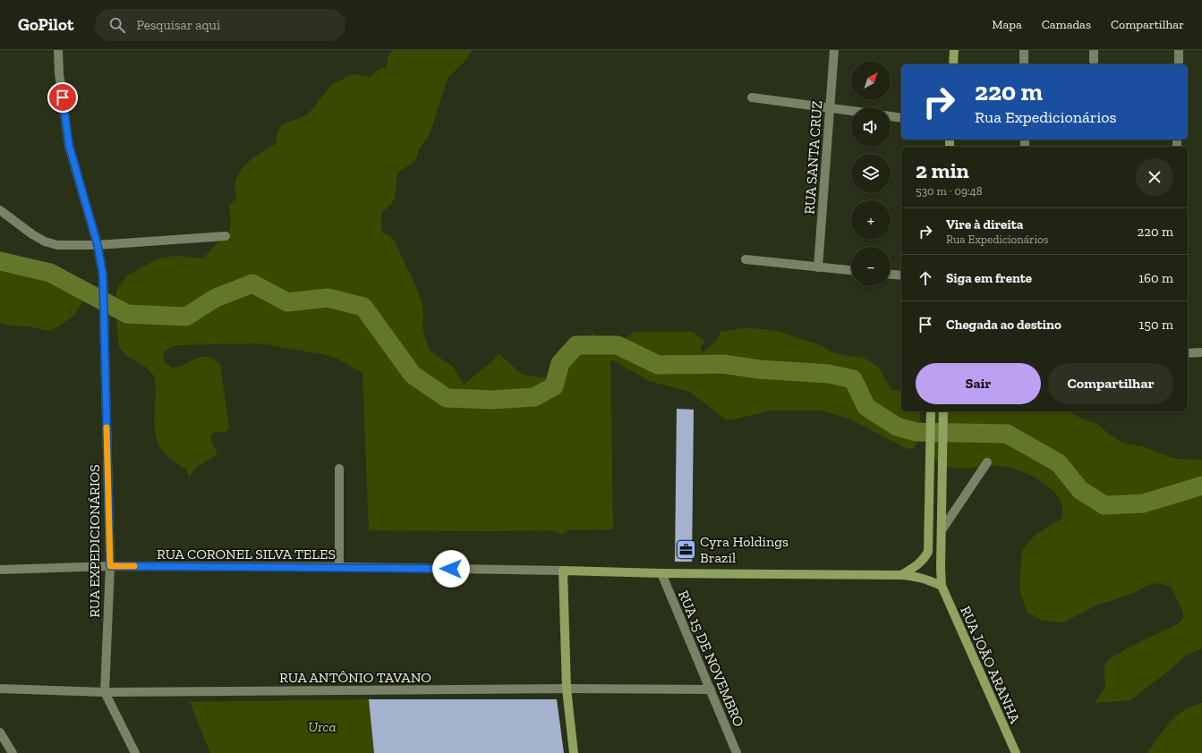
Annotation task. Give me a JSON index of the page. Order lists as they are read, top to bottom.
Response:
{
  "streets": {
    "main road": ["RUA CORONEL SILVA TELES", "RUA JOÃO ARANHA"],
    "street": [
      "RUA SANTA CRUZ",
      "RUA EXPEDICIONÁRIOS",
      "RUA 15 DE NOVEMBRO",
      "RUA ANTÔNIO TAVANO"
    ]
  },
  "crossings": [
    ["RUA EXPEDICIONÁRIOS", "RUA CORONEL SILVA TELES"],
    ["RUA EXPEDICIONÁRIOS", "RUA ANTÔNIO TAVANO"],
    ["RUA CORONEL SILVA TELES", "RUA 15 DE NOVEMBRO"],
    ["RUA CORONEL SILVA TELES", "RUA JOÃO ARANHA"],
    ["RUA 15 DE NOVEMBRO", "RUA ANTÔNIO TAVANO"]
  ],
  "parks": ["Urca"],
  "places": {
    "office": ["Cyra Holdings Brazil"]
  },
  "north": "top right",
  "page": {
    "header": "GoPilot",
    "search": "Pesquisar aqui",
    "nav": ["Mapa", "Camadas", "Compartilhar"],
    "map_buttons": ["+", "−"],
    "turn": ["220 m", "Rua Expedicionários"],
    "heading": ["2 min", "530 m · 09:48"],
    "list": [
      {
        "name": "Vire à direita",
        "note": "Rua Expedicionários",
        "value": "220 m"
      },
      {
        "name": "Siga em frente",
        "value": "160 m"
      },
      {
        "name": "Chegada ao destino",
        "value": "150 m"
      }
    ],
    "buttons": ["Sair", "Compartilhar"]
  }
}
